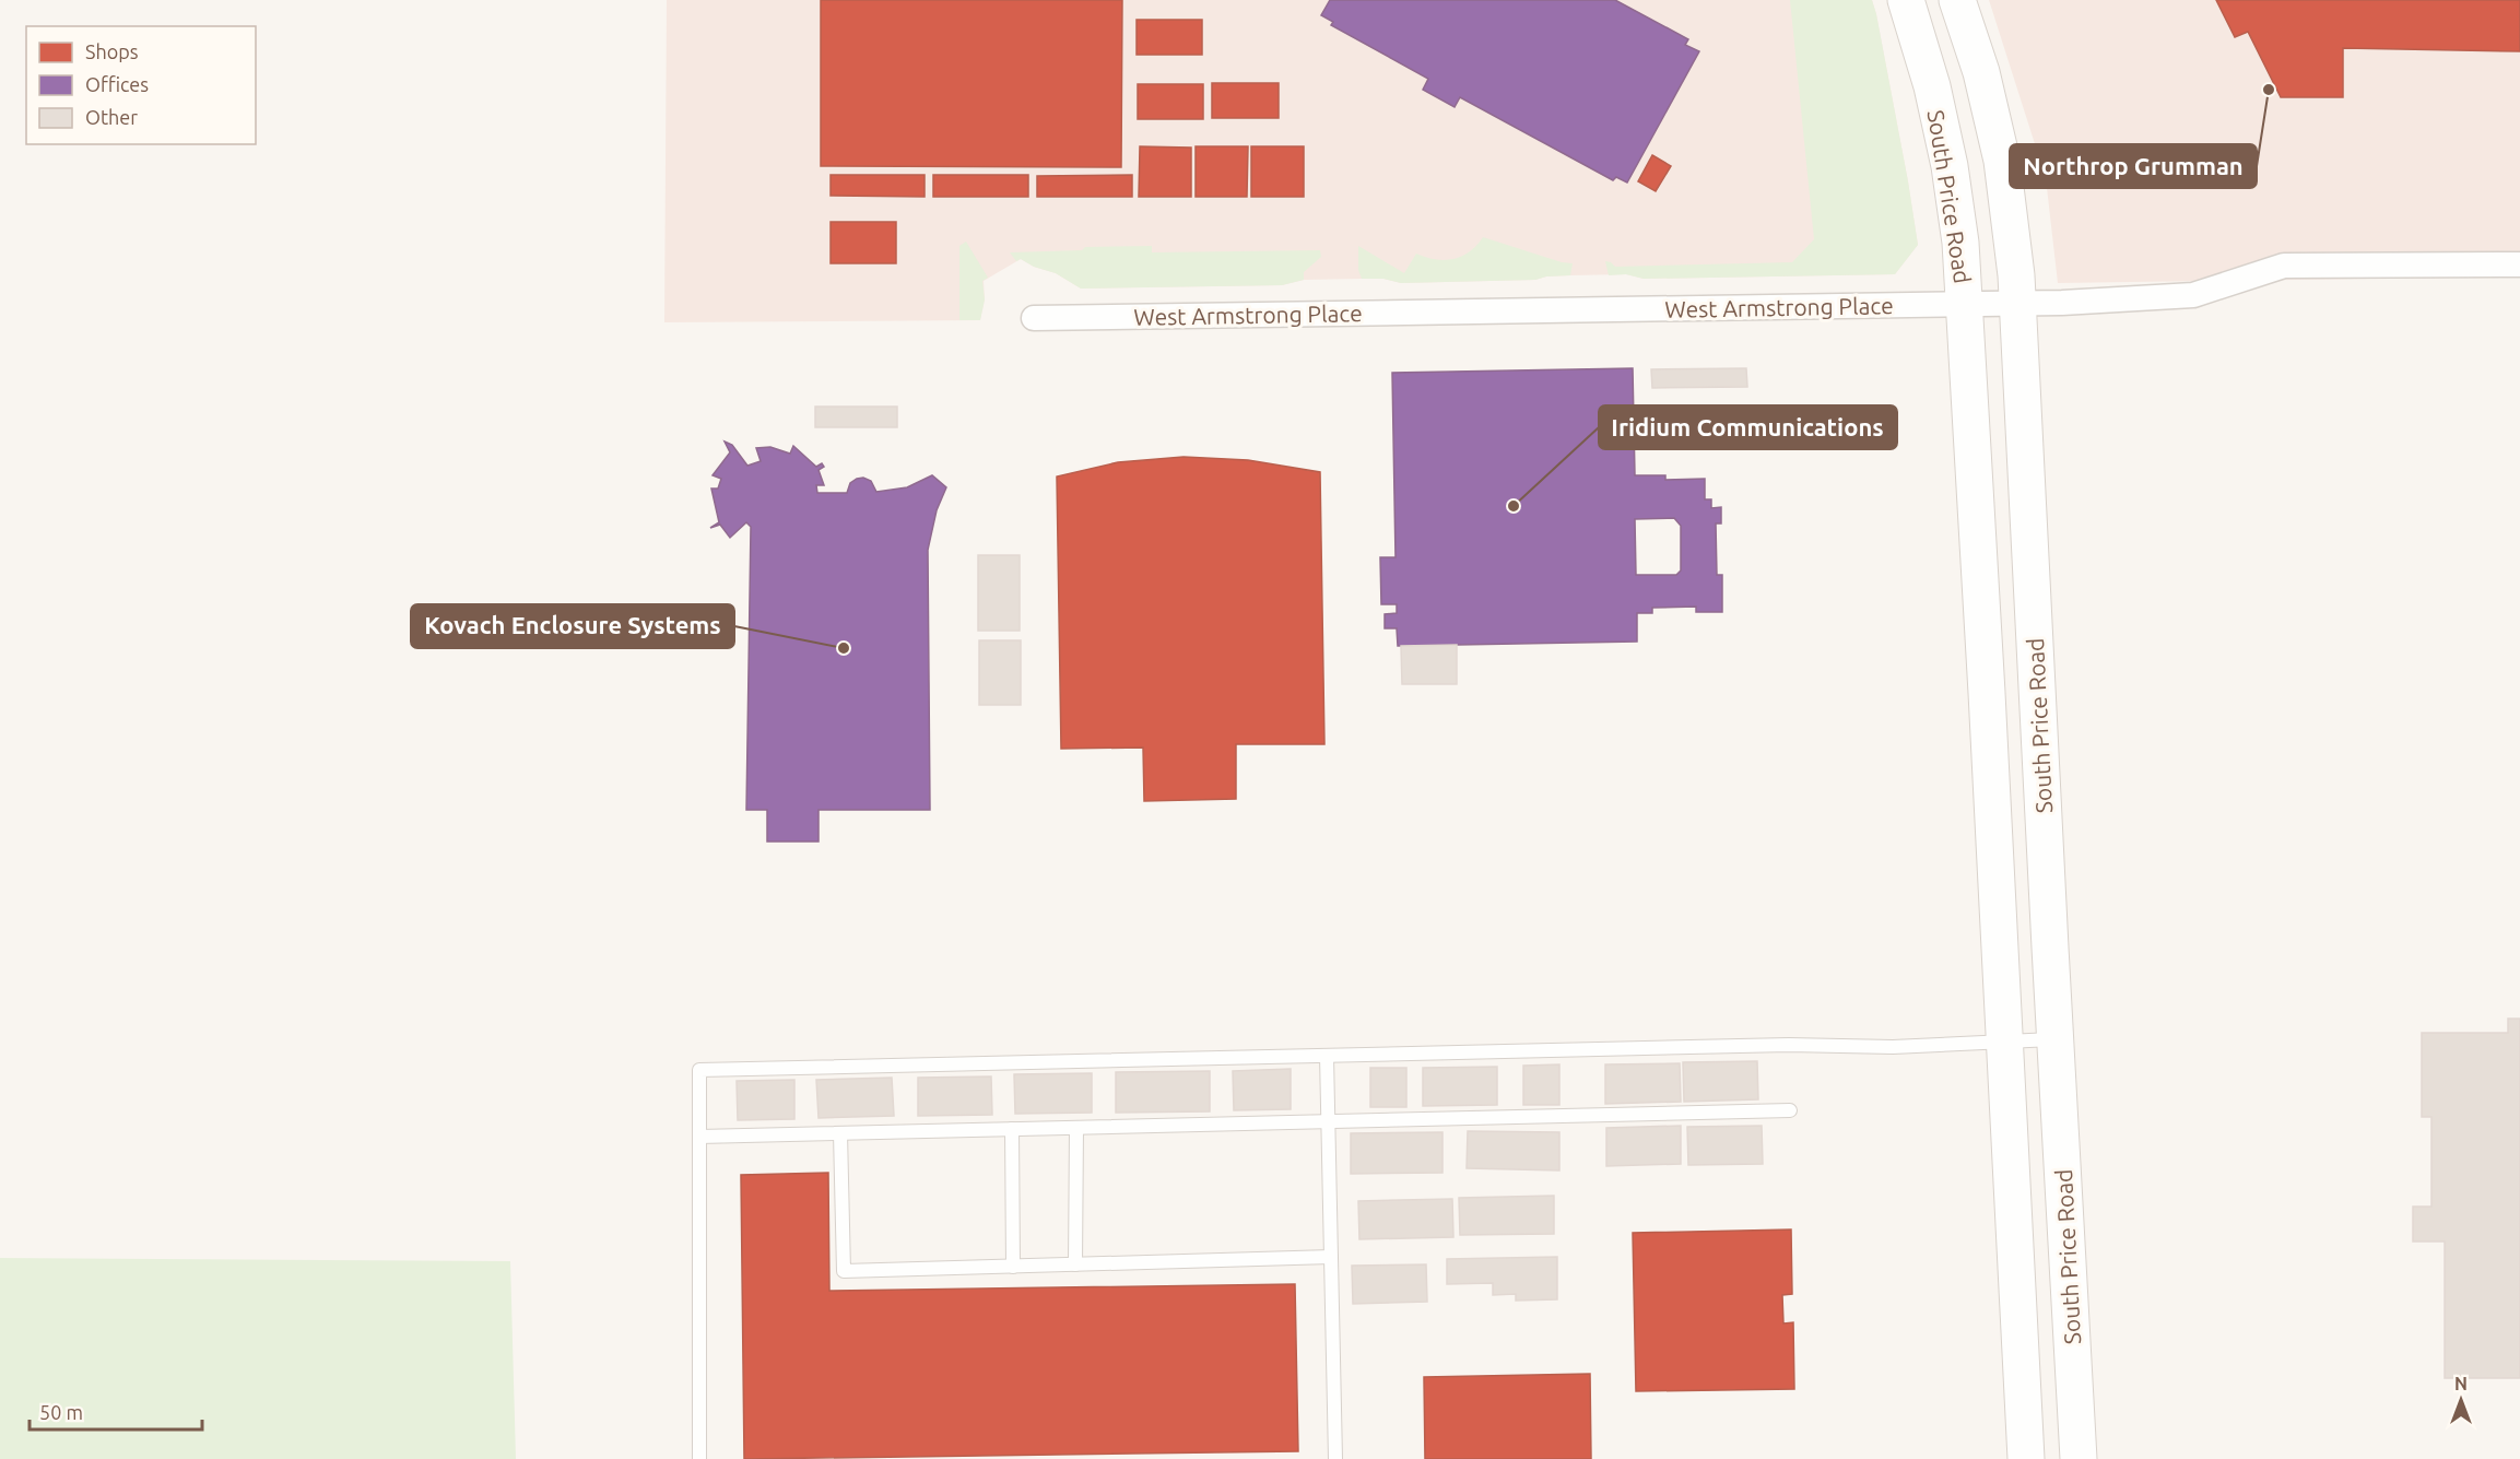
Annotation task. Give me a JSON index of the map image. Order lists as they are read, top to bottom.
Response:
{
  "streets": {
    "main road": ["South Price Road"],
    "street": ["West Armstrong Place"]
  },
  "crossings": [
    ["South Price Road", "West Armstrong Place"]
  ],
  "places": ["Northrop Grumman", "Iridium Communications", "Kovach Enclosure Systems"],
  "legend": ["Shops", "Offices", "Other"],
  "scale_bar": "50 m",
  "north": "top"
}
